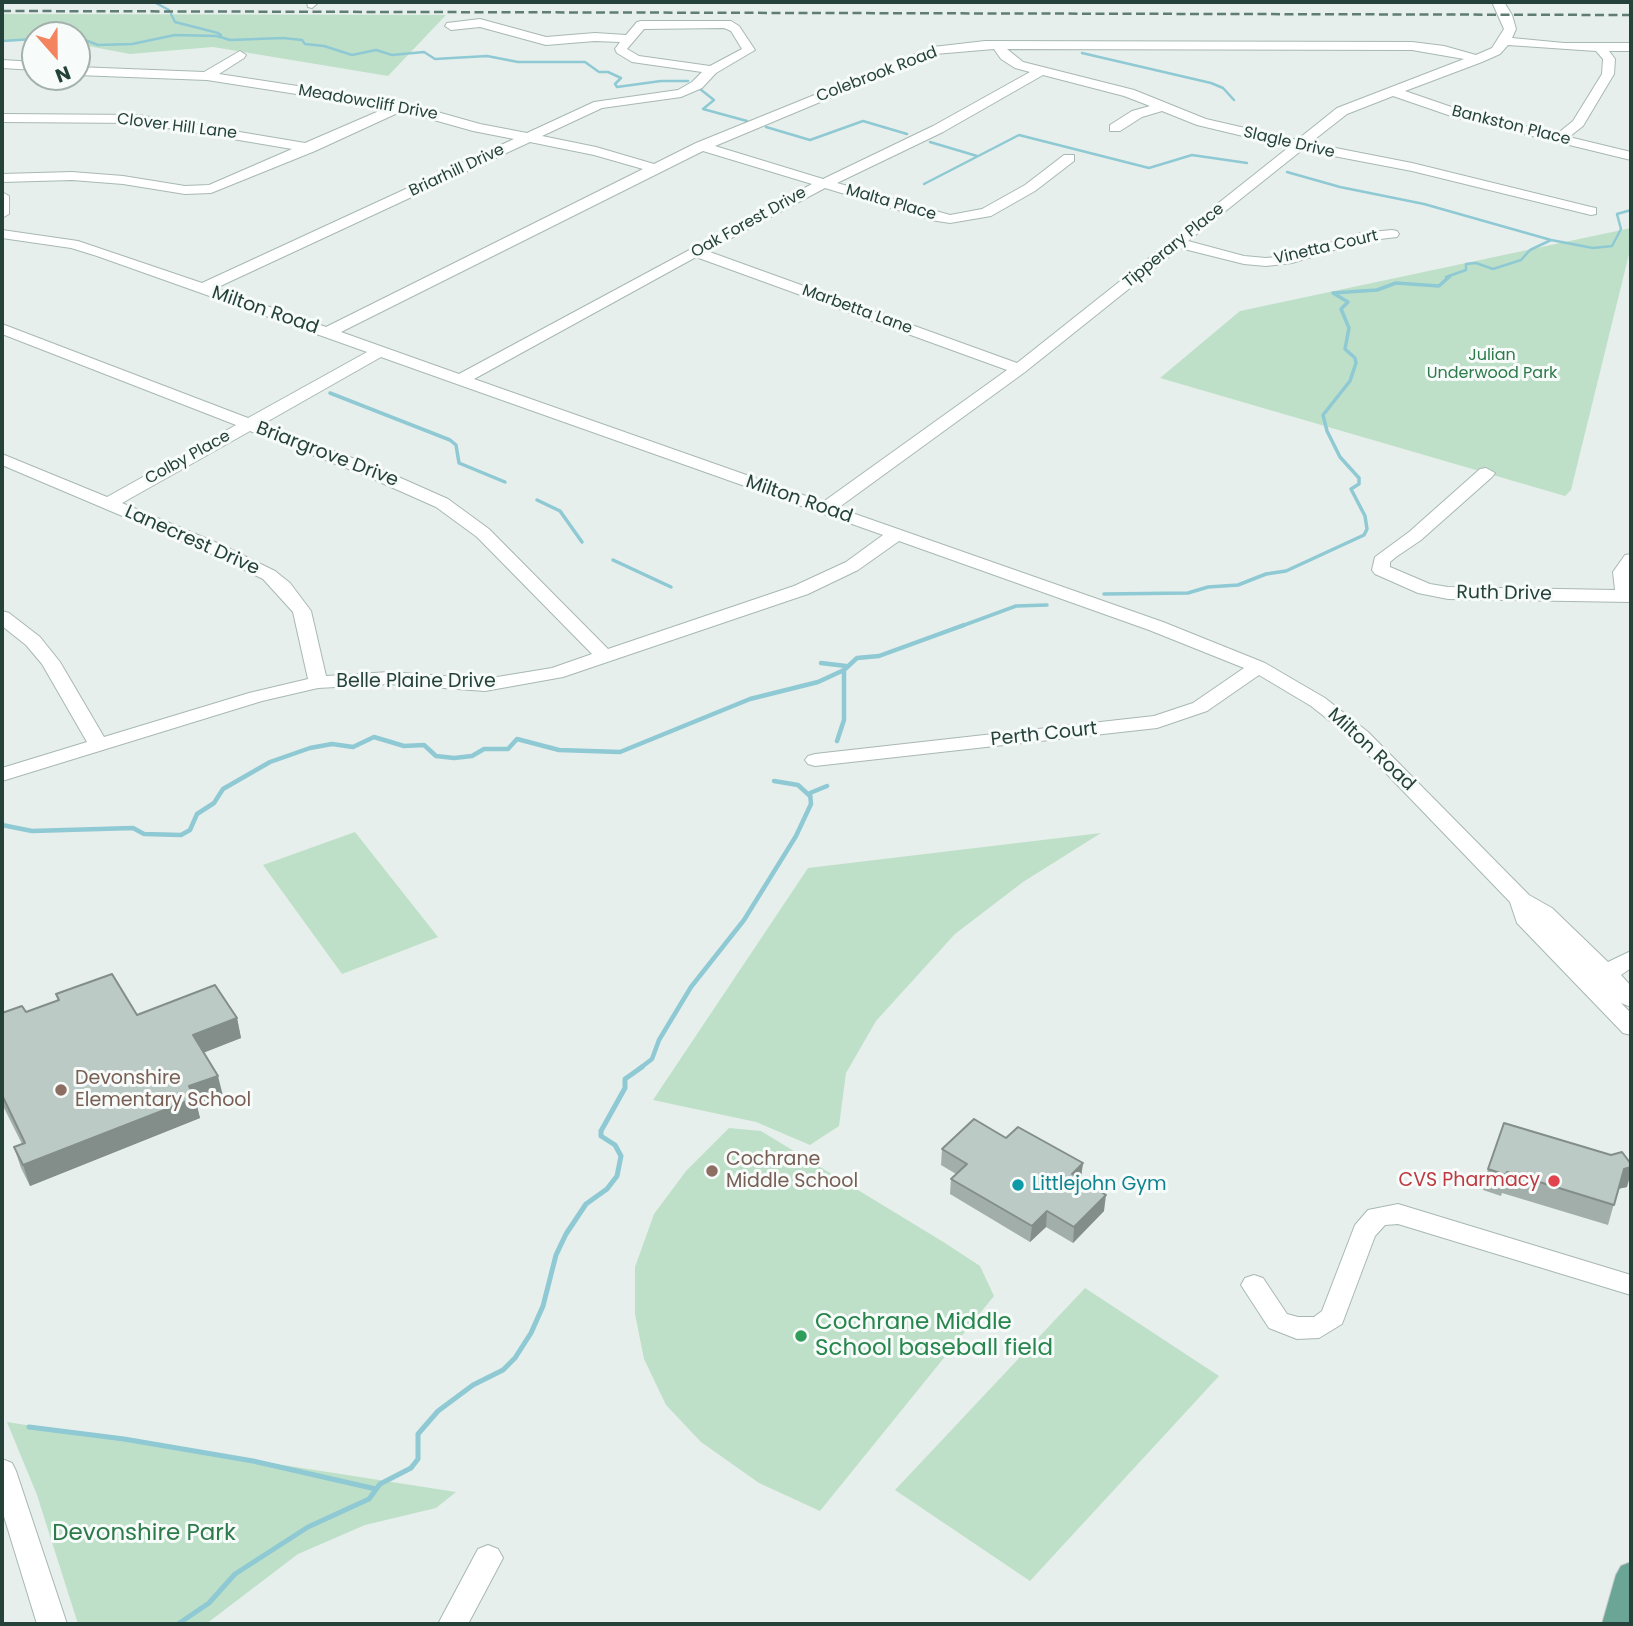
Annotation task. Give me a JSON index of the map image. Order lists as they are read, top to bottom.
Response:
{
  "streets": {
    "street": [
      "Colebrook Road",
      "Meadowcliff Drive",
      "Bankston Place",
      "Clover Hill Lane",
      "Slagle Drive",
      "Briarhill Drive",
      "Malta Place",
      "Oak Forest Drive",
      "Tipperary Place",
      "Vinetta Court",
      "Marbetta Lane",
      "Milton Road",
      "Briargrove Drive",
      "Colby Place",
      "Lanecrest Drive",
      "Ruth Drive",
      "Belle Plaine Drive",
      "Perth Court"
    ]
  },
  "crossings": [
    ["Colebrook Road", "Meadowcliff Drive"],
    ["Colebrook Road", "Slagle Drive"],
    ["Colebrook Road", "Malta Place"],
    ["Colebrook Road", "Tipperary Place"],
    ["Colebrook Road", "Milton Road"],
    ["Meadowcliff Drive", "Briarhill Drive"],
    ["Bankston Place", "Tipperary Place"],
    ["Slagle Drive", "Oak Forest Drive"],
    ["Slagle Drive", "Tipperary Place"],
    ["Briarhill Drive", "Milton Road"],
    ["Malta Place", "Oak Forest Drive"],
    ["Oak Forest Drive", "Marbetta Lane"],
    ["Oak Forest Drive", "Milton Road"],
    ["Tipperary Place", "Vinetta Court"],
    ["Tipperary Place", "Marbetta Lane"],
    ["Tipperary Place", "Milton Road"],
    ["Milton Road", "Colby Place"],
    ["Milton Road", "Belle Plaine Drive"],
    ["Milton Road", "Perth Court"],
    ["Briargrove Drive", "Colby Place"],
    ["Briargrove Drive", "Belle Plaine Drive"],
    ["Colby Place", "Lanecrest Drive"],
    ["Lanecrest Drive", "Belle Plaine Drive"]
  ],
  "parks": ["Julian Underwood Park", "Devonshire Park"],
  "places": [
    "Devonshire Elementary School",
    "Cochrane Middle School",
    "CVS Pharmacy",
    "Littlejohn Gym",
    "Cochrane Middle School baseball field"
  ],
  "north": "bottom"
}
